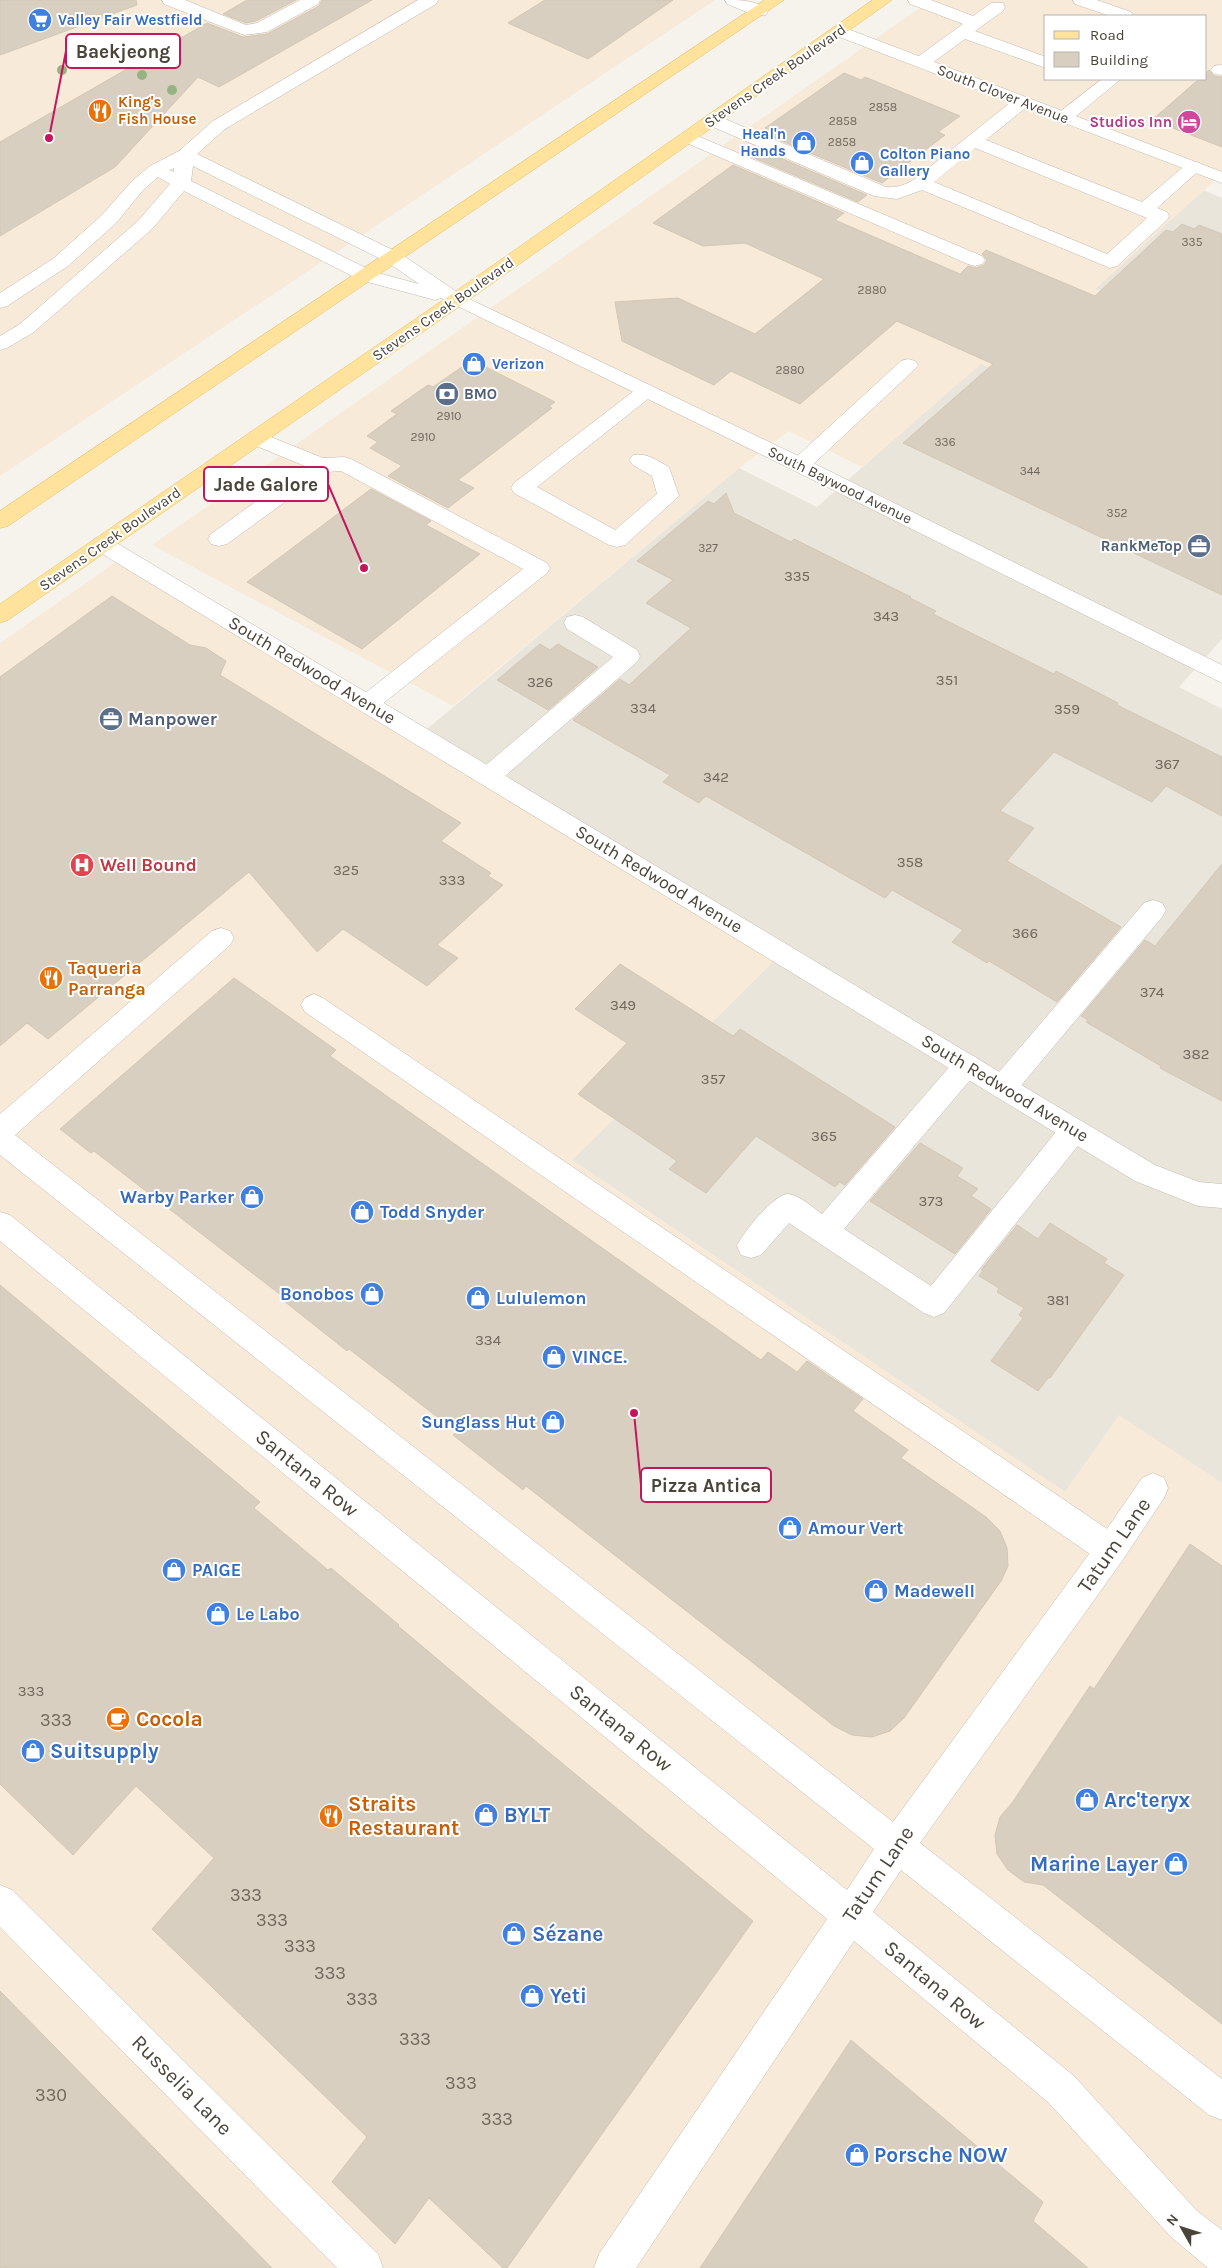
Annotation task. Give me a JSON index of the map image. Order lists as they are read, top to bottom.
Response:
{
  "streets": {
    "main road": ["Stevens Creek Boulevard"],
    "street": [
      "South Clover Avenue",
      "South Baywood Avenue",
      "South Redwood Avenue",
      "Santana Row",
      "Tatum Lane",
      "Russelia Lane"
    ]
  },
  "crossings": [
    ["Stevens Creek Boulevard", "South Clover Avenue"],
    ["Stevens Creek Boulevard", "South Baywood Avenue"],
    ["Stevens Creek Boulevard", "South Redwood Avenue"],
    ["Santana Row", "Tatum Lane"]
  ],
  "places": {
    "supermarket": ["Valley Fair Westfield"],
    "restaurant": ["King's Fish House", "Taqueria Parranga", "Straits Restaurant"],
    "hotel": ["Studios Inn"],
    "other": ["Baekjeong", "Jade Galore", "Pizza Antica"],
    "shop": [
      "Heal'n Hands",
      "Colton Piano Gallery",
      "Verizon",
      "Warby Parker",
      "Todd Snyder",
      "Bonobos",
      "Lululemon",
      "VINCE.",
      "Sunglass Hut",
      "Amour Vert",
      "PAIGE",
      "Madewell",
      "Le Labo",
      "Suitsupply",
      "Arc'teryx",
      "BYLT",
      "Marine Layer",
      "Sézane",
      "Yeti",
      "Porsche NOW"
    ],
    "bank": ["BMO"],
    "office": ["RankMeTop", "Manpower"],
    "hospital": ["Well Bound"],
    "cafe": ["Cocola"]
  },
  "house_numbers": [
    "2858",
    "2858",
    "2858",
    "335",
    "2880",
    "2880",
    "2910",
    "2910",
    "336",
    "344",
    "352",
    "327",
    "335",
    "343",
    "351",
    "326",
    "334",
    "359",
    "367",
    "342",
    "358",
    "325",
    "333",
    "366",
    "374",
    "349",
    "382",
    "357",
    "365",
    "373",
    "381",
    "334",
    "333",
    "333",
    "333",
    "333",
    "333",
    "333",
    "333",
    "333",
    "333",
    "330",
    "333"
  ],
  "legend": ["Road", "Building"],
  "north": "top left"
}
